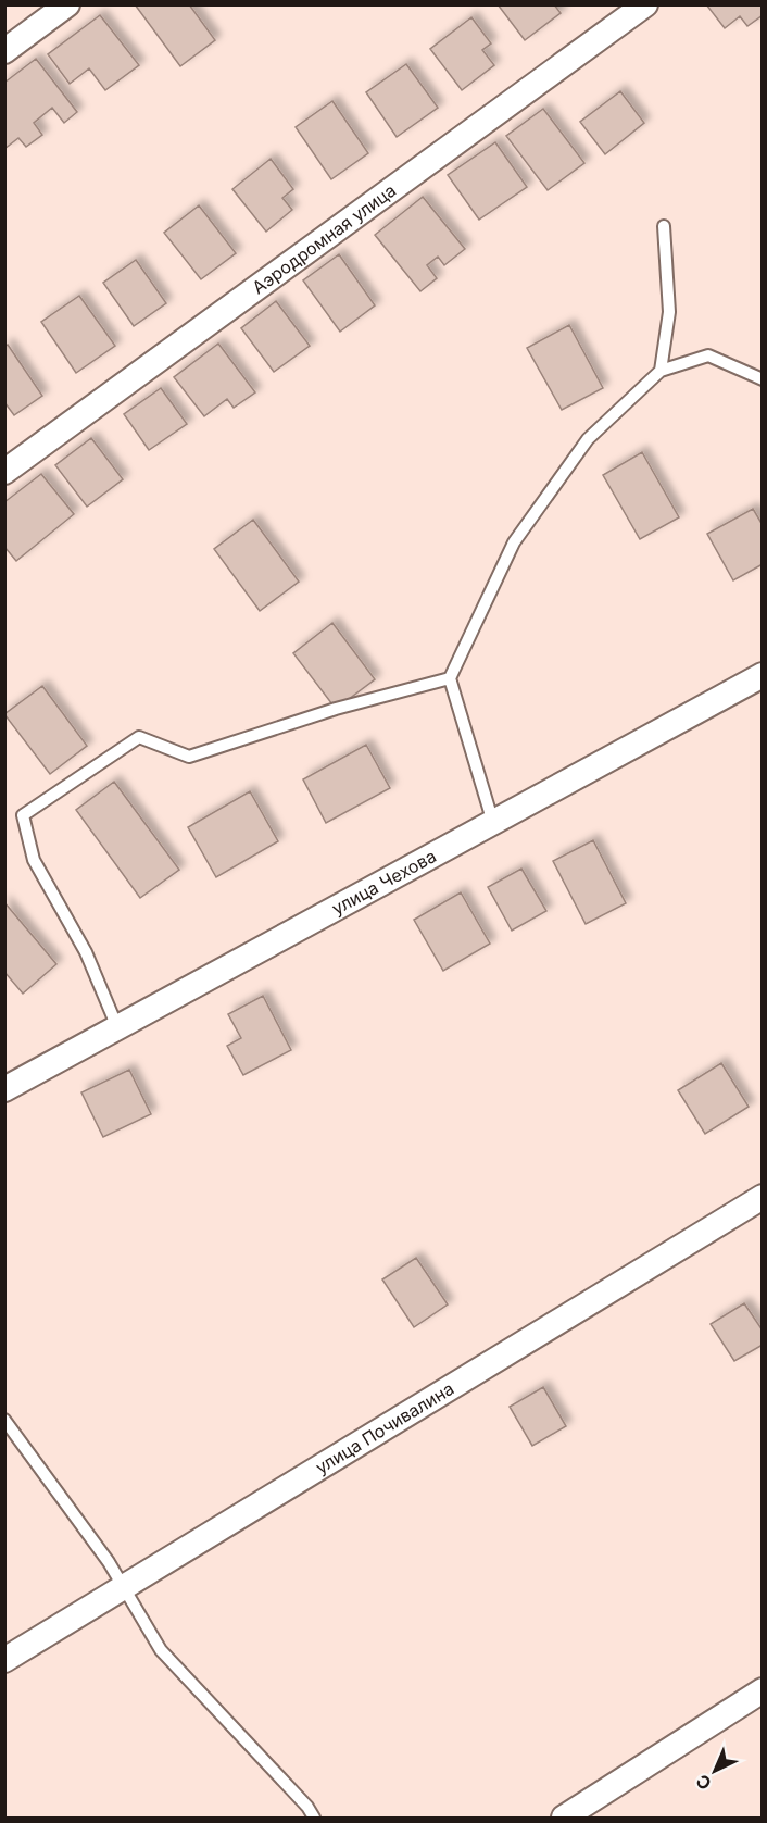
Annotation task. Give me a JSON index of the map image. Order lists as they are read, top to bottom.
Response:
{
  "streets": {
    "street": ["Аэродромная улица", "улица Чехова", "улица Почивалина"]
  },
  "north": "bottom left"
}
